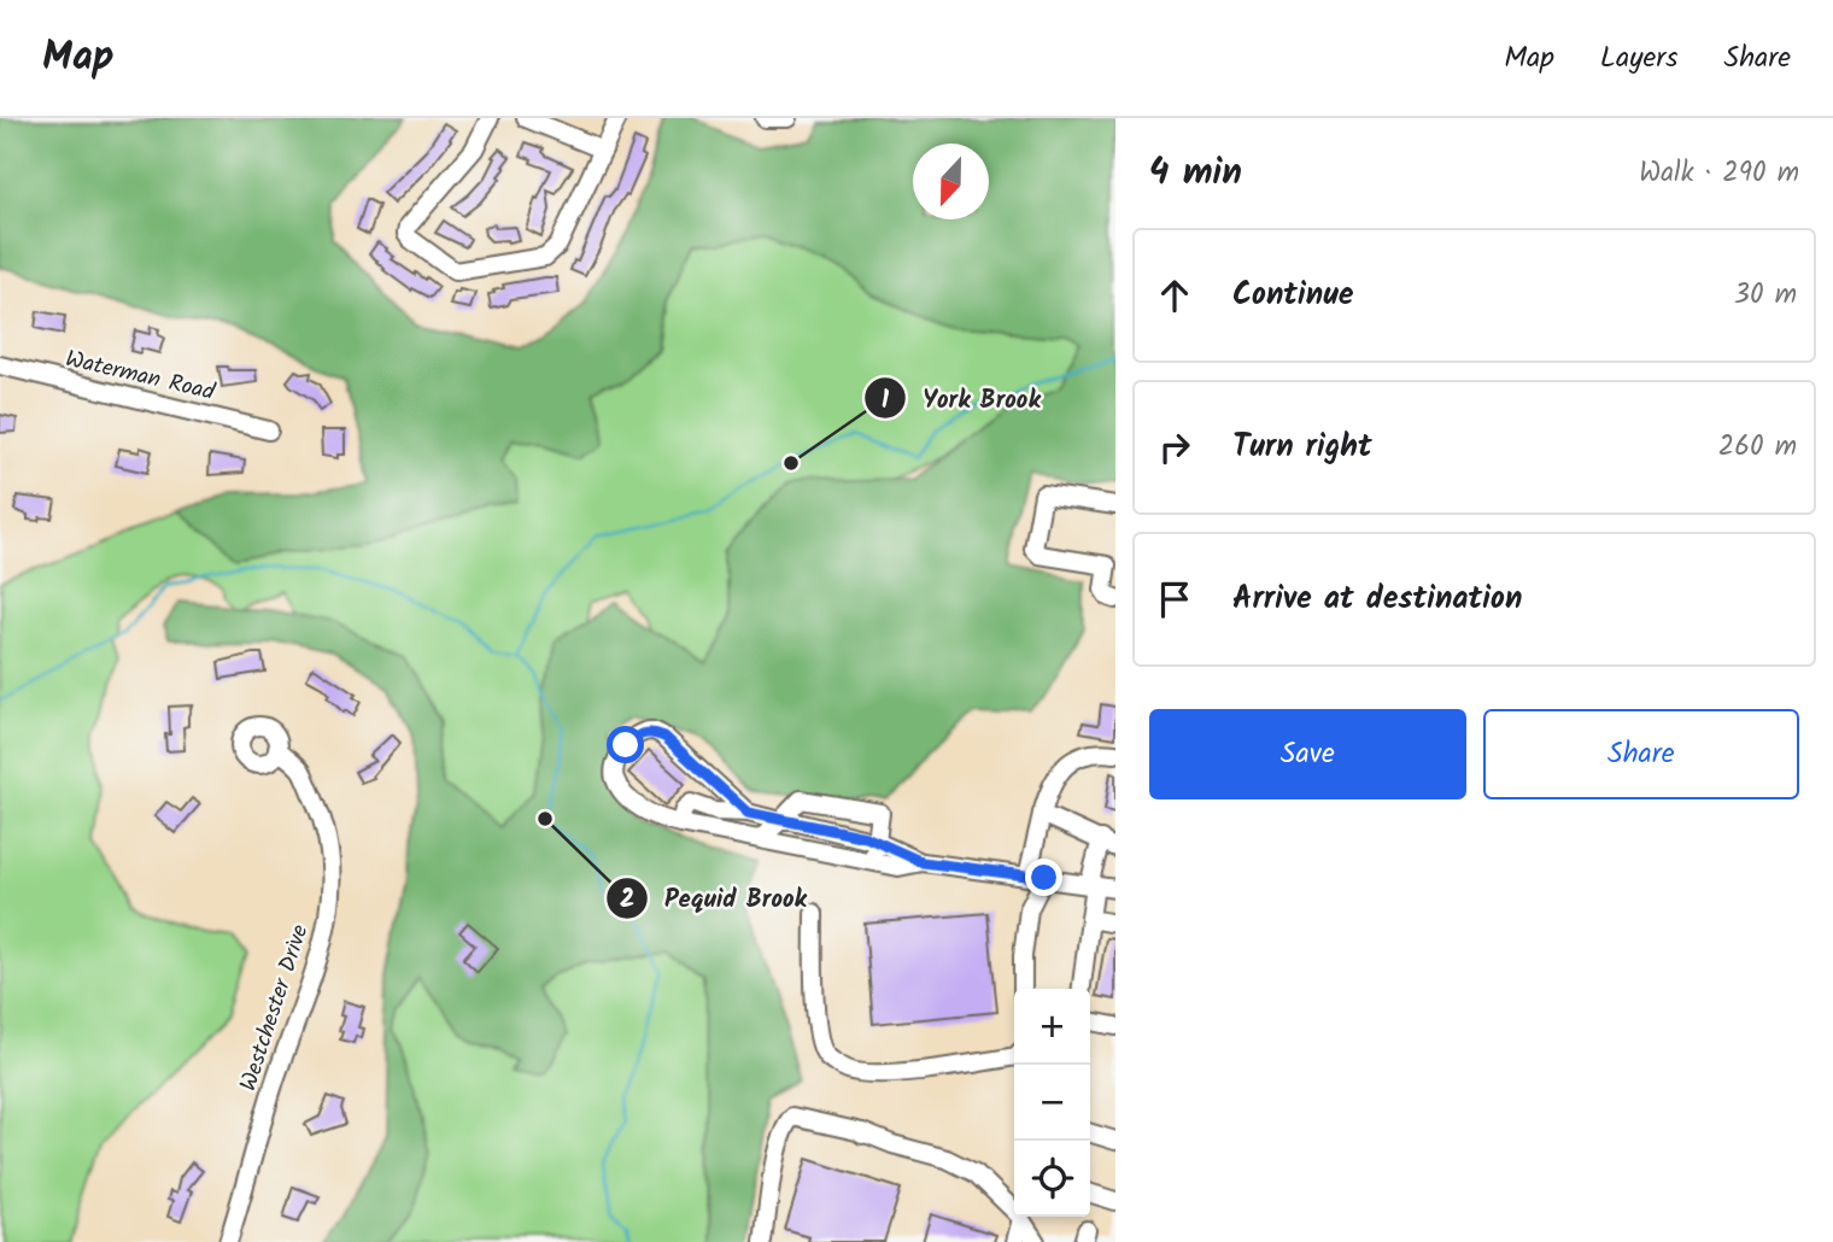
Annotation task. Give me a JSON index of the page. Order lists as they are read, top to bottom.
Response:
{
  "streets": {
    "street": ["Waterman Road", "Westchester Drive"]
  },
  "places": ["York Brook", "Pequid Brook"],
  "north": "bottom",
  "page": {
    "header": "Map",
    "nav": ["Map", "Layers", "Share"],
    "heading": ["4 min", "Walk · 290 m"],
    "list": [
      ["Continue", "30 m"],
      ["Turn right", "260 m"],
      "Arrive at destination"
    ],
    "buttons": ["Save", "Share"],
    "map_buttons": ["+", "−"]
  }
}
